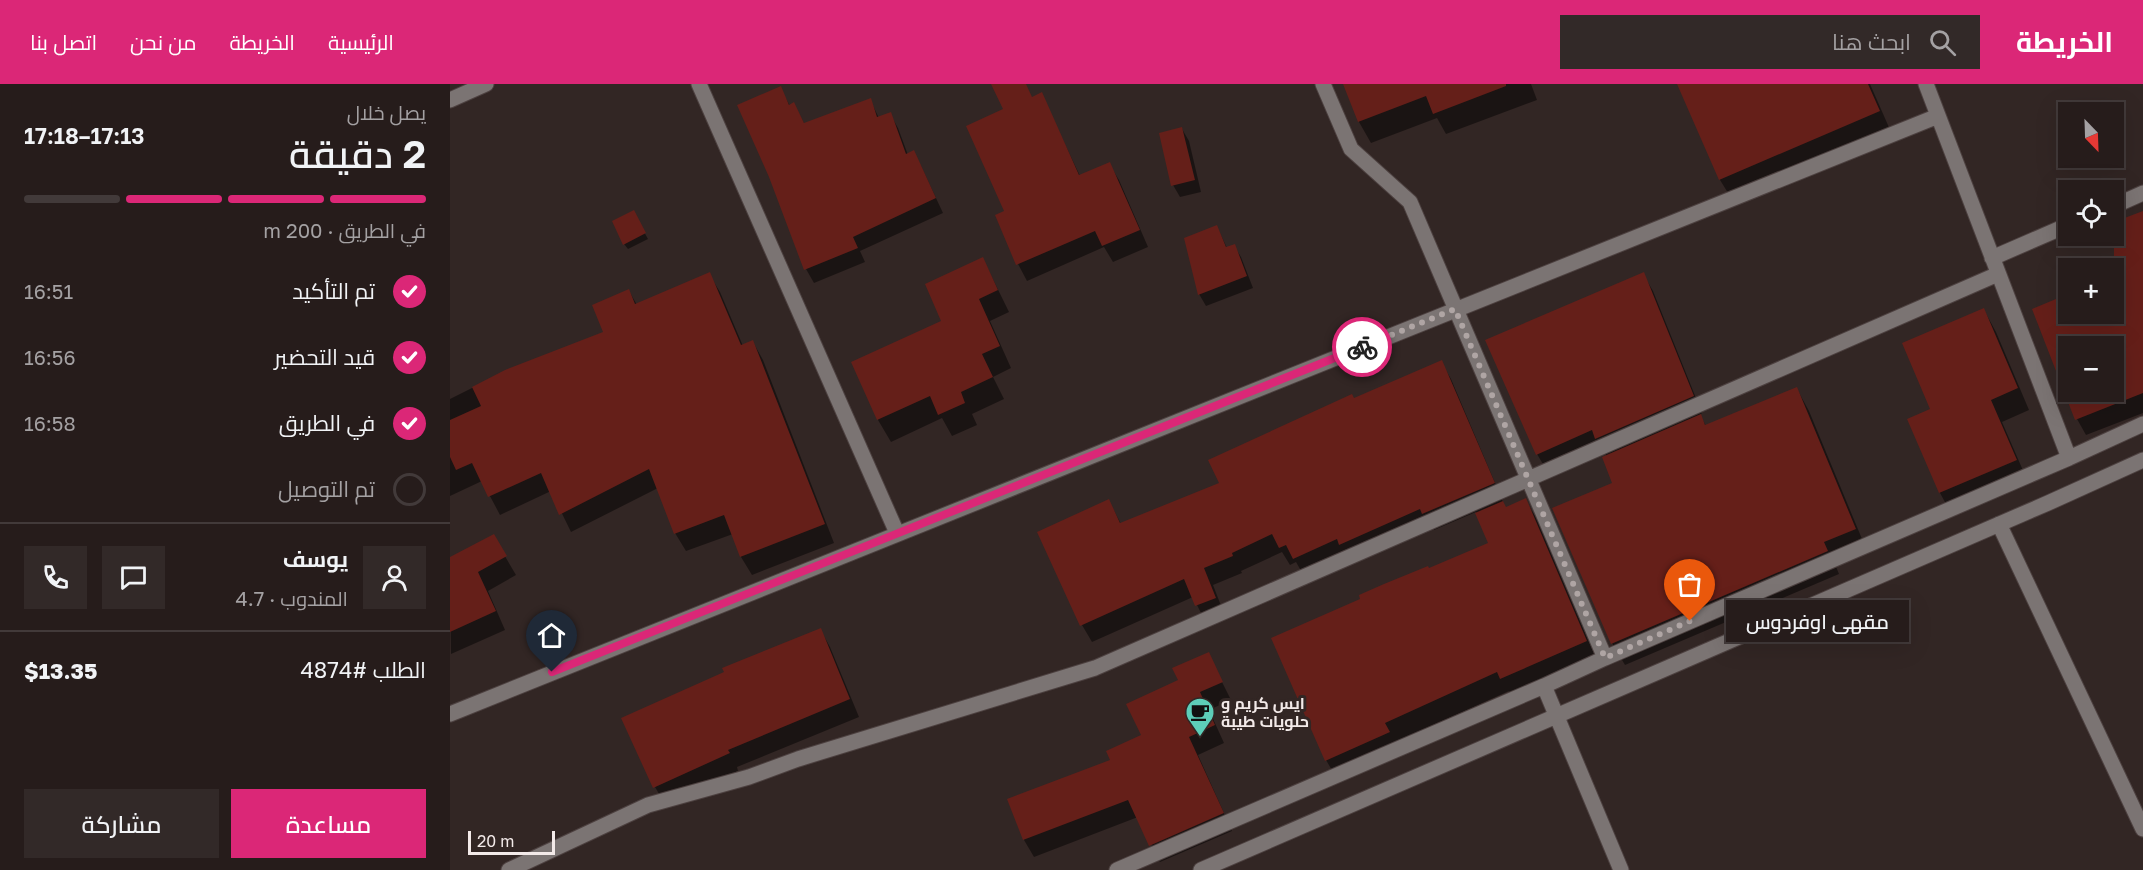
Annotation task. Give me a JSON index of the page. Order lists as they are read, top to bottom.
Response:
{
  "places": {
    "other": ["مقهى اوفردوس"],
    "cafe": ["ايس كريم و حلويات طيبة"]
  },
  "scale_bar": "20 m",
  "north": "bottom right",
  "page": {
    "header": "الخريطة",
    "search": "ابحث هنا",
    "nav": [
      "الرئيسية",
      "الخريطة",
      "من نحن",
      "اتصل بنا"
    ],
    "heading": ["2 دقيقة", "يصل خلال", "17:13–17:18"],
    "panel": [
      "يوسف",
      "المندوب · 4.7",
      "الطلب #4874",
      "$13.35"
    ],
    "map_buttons": ["+", "−"],
    "bar": "في الطريق · 200 m",
    "list": [
      ["تم التأكيد", "16:51"],
      ["قيد التحضير", "16:56"],
      ["في الطريق", "16:58"],
      "تم التوصيل"
    ],
    "bubble": "مقهى اوفردوس",
    "buttons": ["مساعدة", "مشاركة"],
    "scale": "20 m"
  }
}
